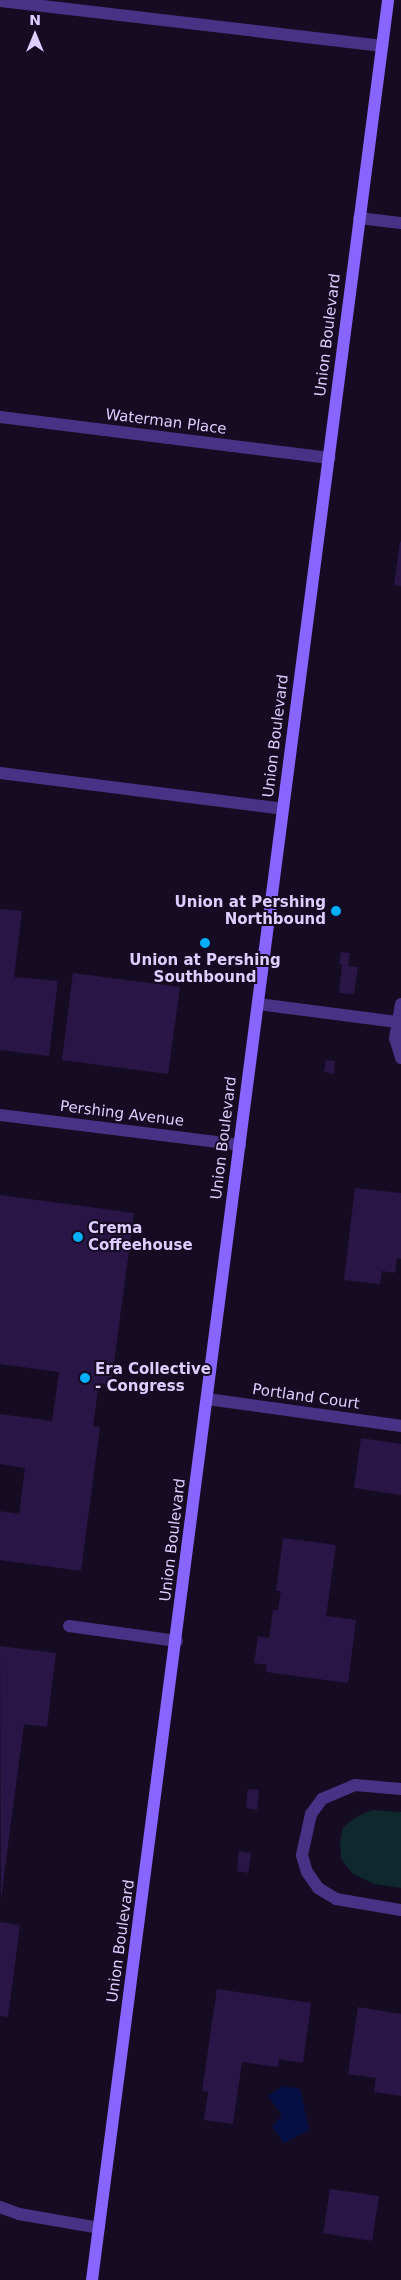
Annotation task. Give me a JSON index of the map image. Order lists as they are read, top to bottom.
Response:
{
  "streets": {
    "main road": ["Union Boulevard"],
    "street": ["Waterman Place", "Pershing Avenue", "Portland Court"]
  },
  "crossings": [
    ["Union Boulevard", "Waterman Place"],
    ["Union Boulevard", "Pershing Avenue"],
    ["Union Boulevard", "Portland Court"]
  ],
  "places": [
    "Union at Pershing Northbound",
    "Union at Pershing Southbound",
    "Crema Coffeehouse",
    "Era Collective - Congress"
  ],
  "north": "top"
}
